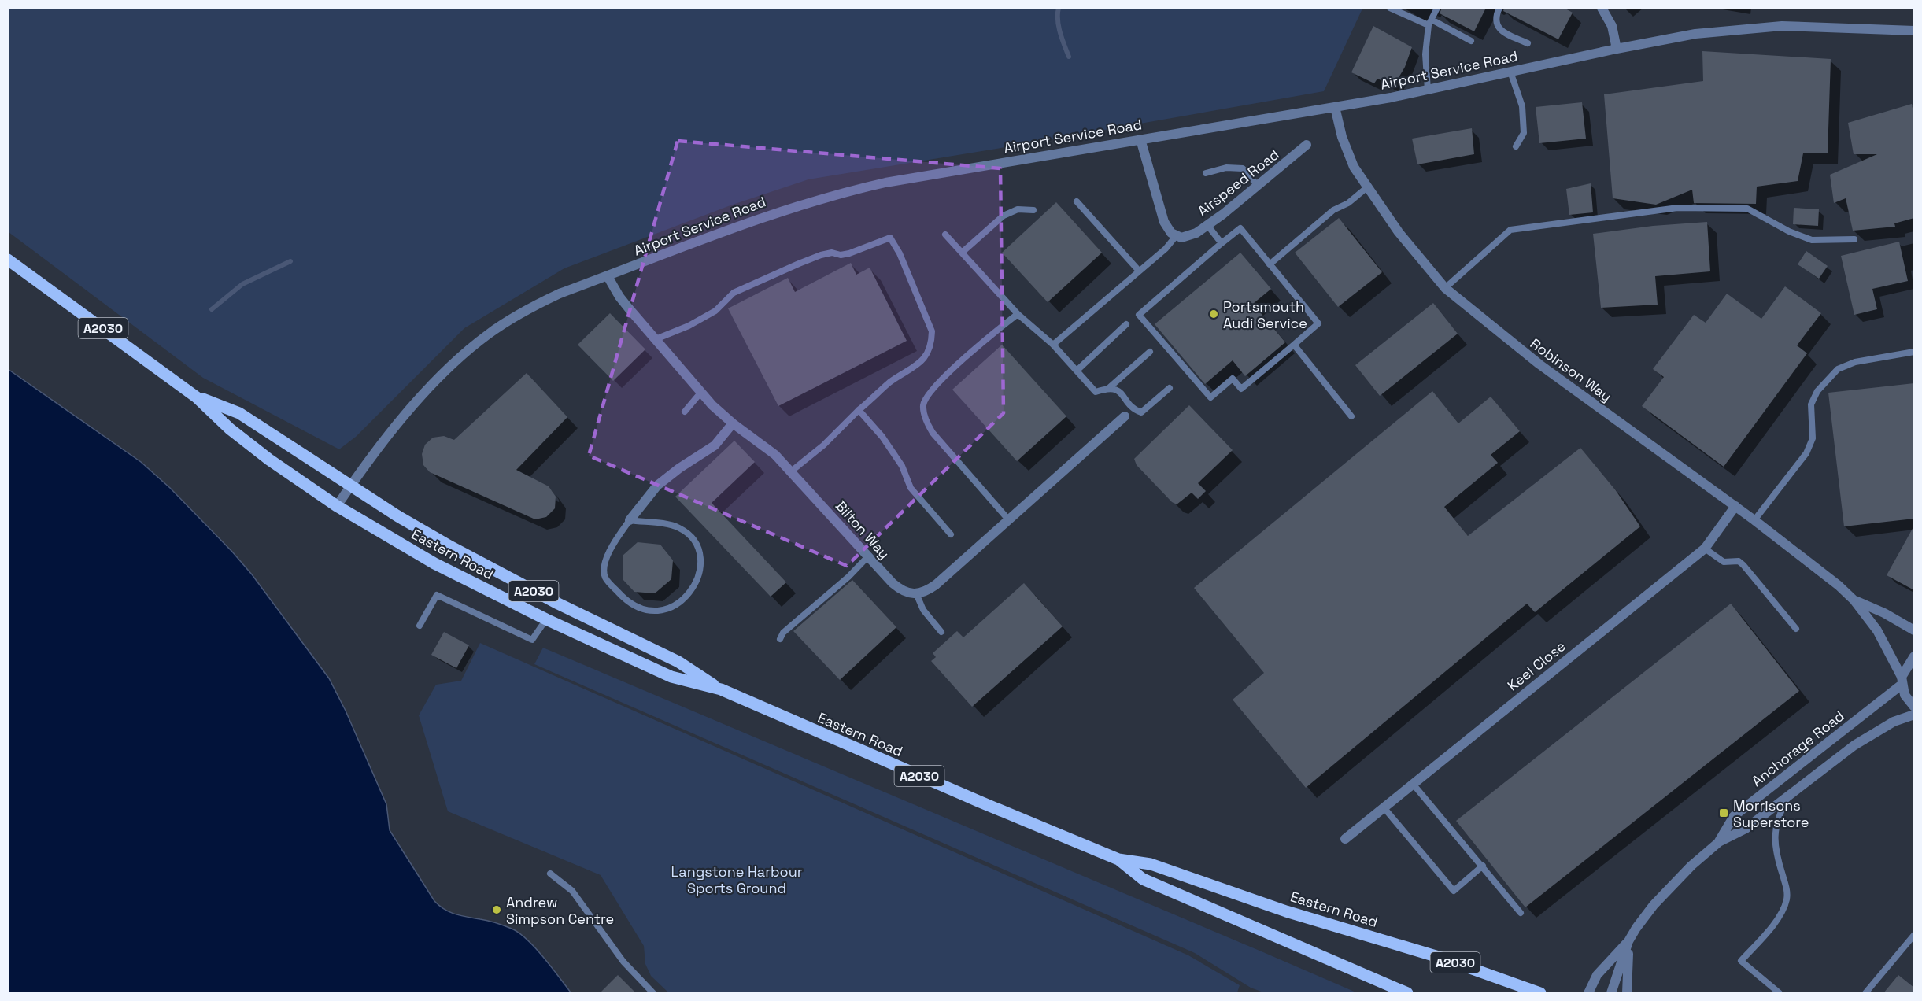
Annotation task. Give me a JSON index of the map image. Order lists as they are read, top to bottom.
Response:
{
  "streets": {
    "main road": ["A2030", "Eastern Road"],
    "street": [
      "Airport Service Road",
      "Airspeed Road",
      "Robinson Way",
      "Bilton Way",
      "Keel Close",
      "Anchorage Road"
    ]
  },
  "crossings": [
    ["Airport Service Road", "Robinson Way"],
    ["Airport Service Road", "Bilton Way"],
    ["Airport Service Road", "Eastern Road"],
    ["Robinson Way", "Keel Close"],
    ["Robinson Way", "Anchorage Road"]
  ],
  "parks": ["Langstone Harbour Sports Ground"],
  "places": {
    "other": ["Portsmouth Audi Service", "Andrew Simpson Centre"],
    "transit": ["Morrisons Superstore"]
  }
}
